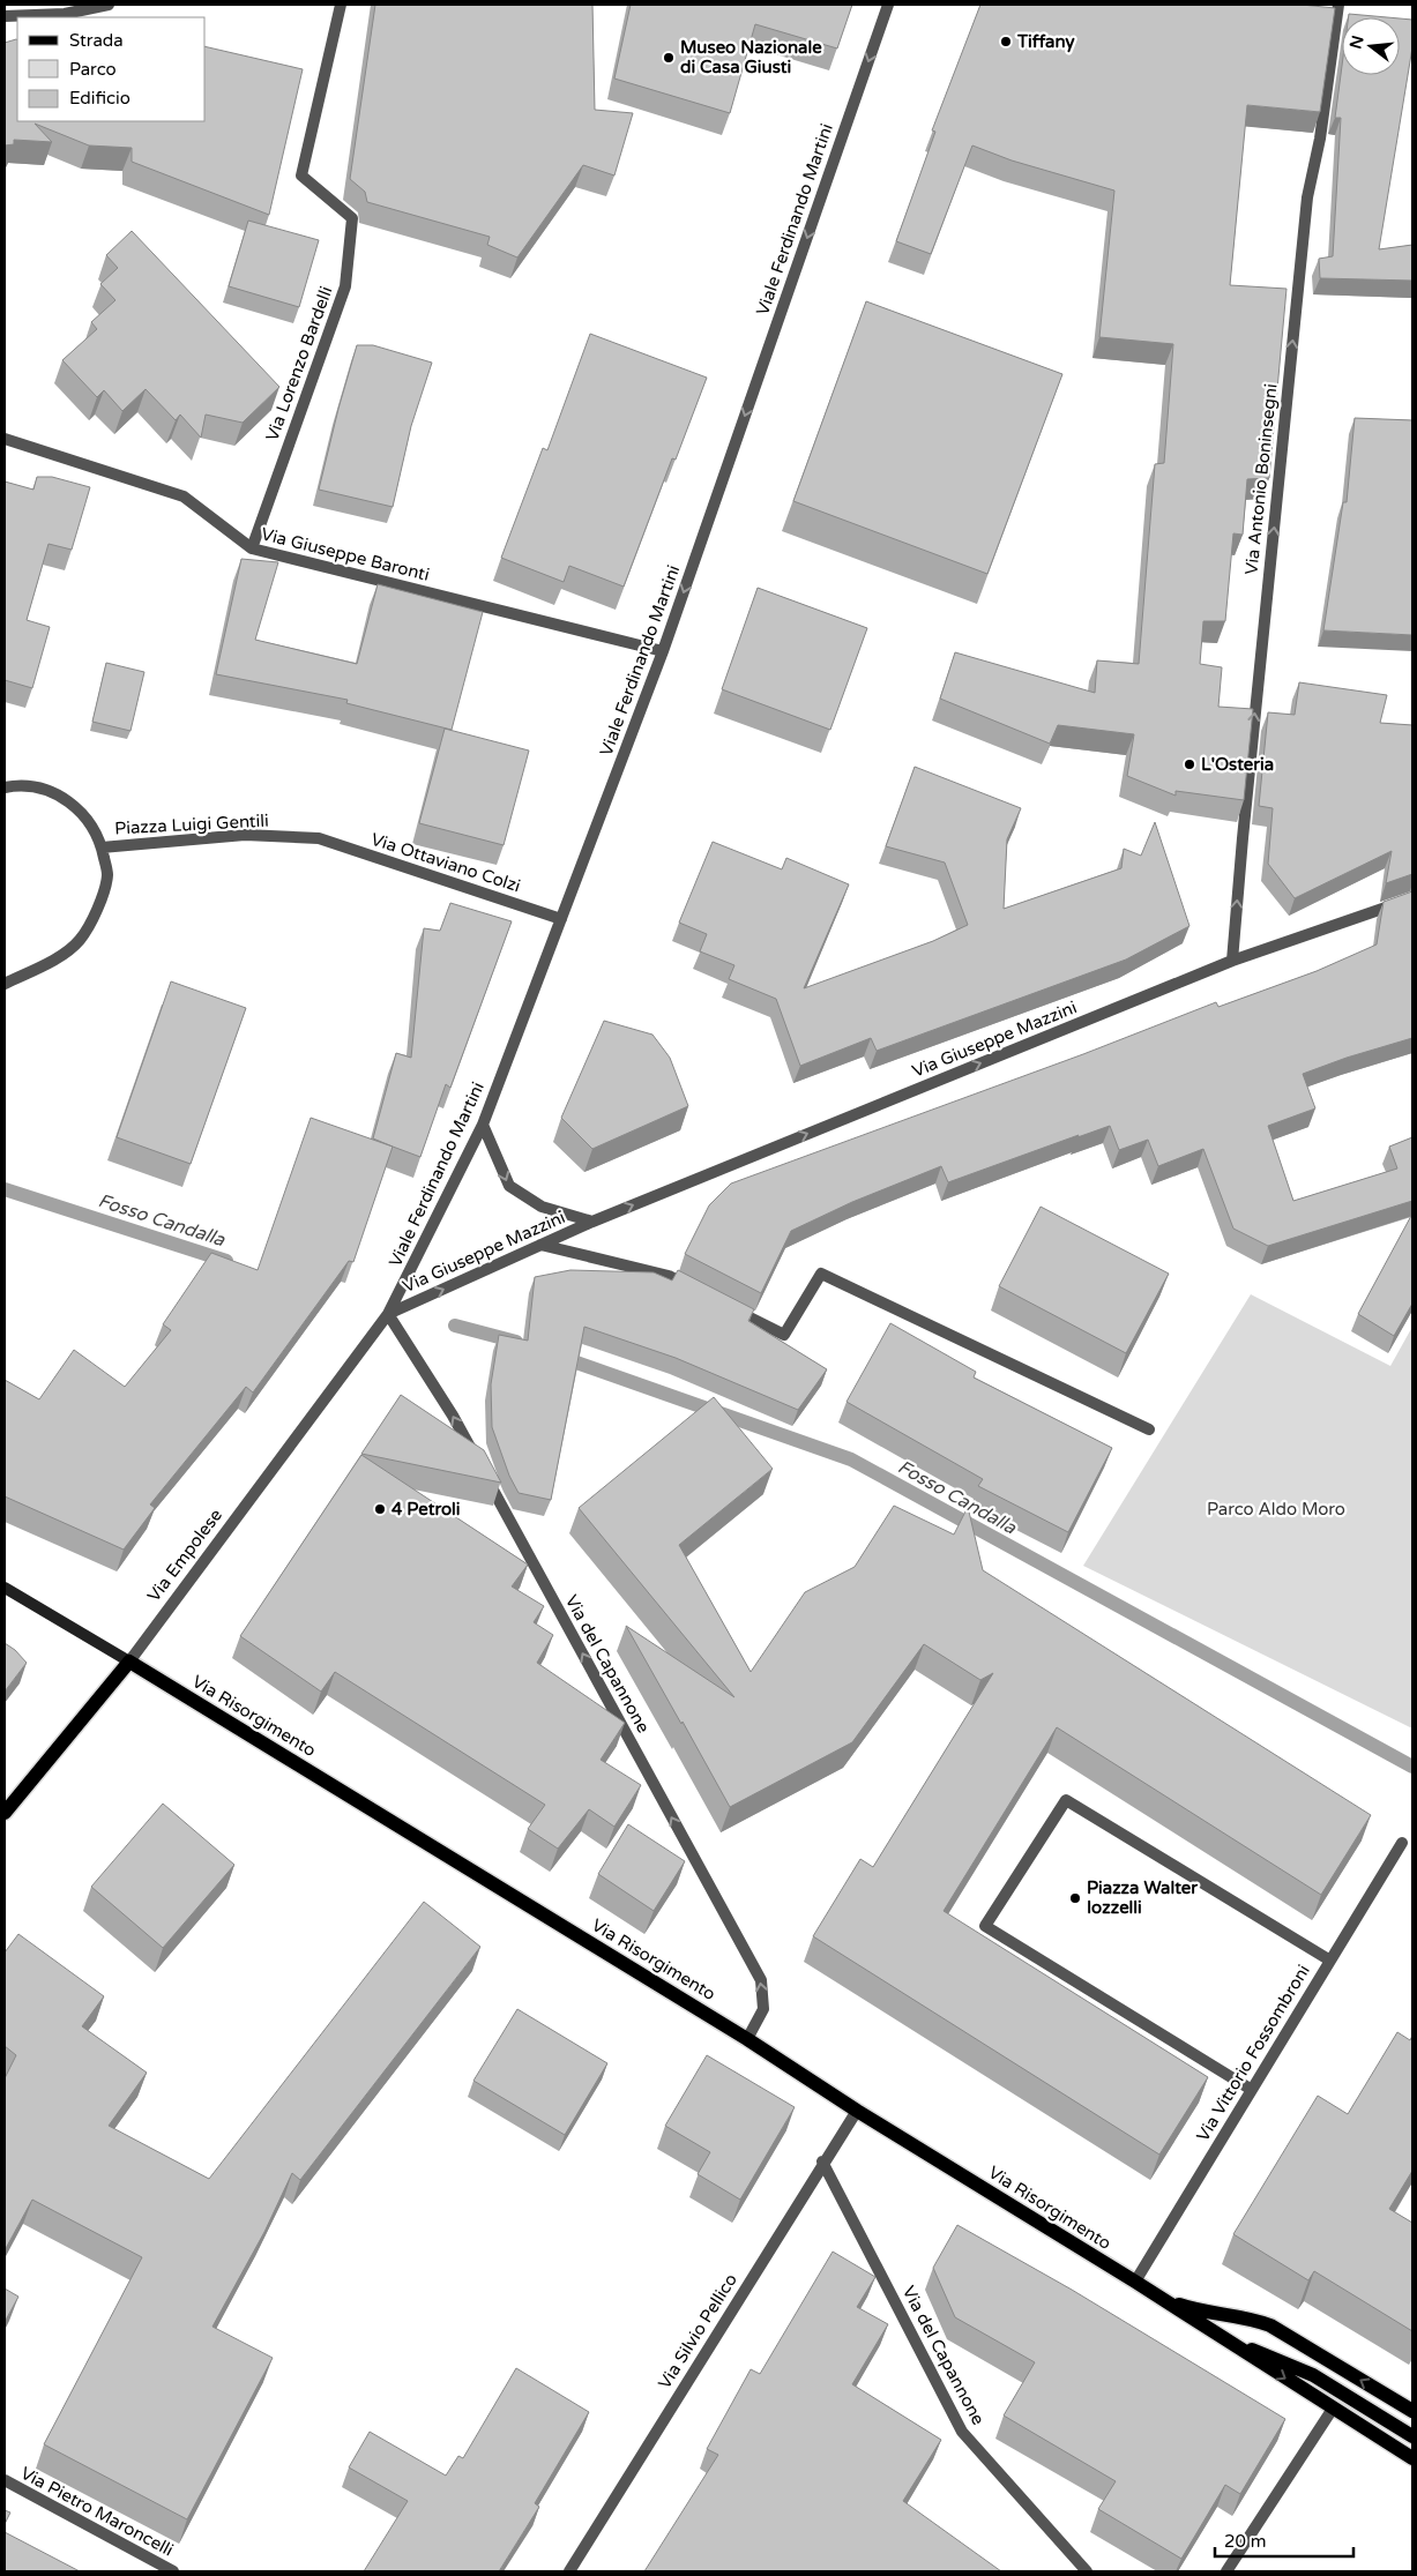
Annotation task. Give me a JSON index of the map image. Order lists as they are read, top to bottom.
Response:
{
  "streets": {
    "main road": ["Via Empolese", "Via Risorgimento"],
    "street": [
      "Viale Ferdinando Martini",
      "Via Lorenzo Bardelli",
      "Via Antonio Boninsegni",
      "Via Giuseppe Baronti",
      "Piazza Luigi Gentili",
      "Via Ottaviano Colzi",
      "Via Giuseppe Mazzini",
      "Via del Capannone",
      "Via Vittorio Fossombroni",
      "Via Silvio Pellico",
      "Via Pietro Maroncelli"
    ]
  },
  "crossings": [
    ["Viale Ferdinando Martini", "Via Giuseppe Baronti"],
    ["Viale Ferdinando Martini", "Via Ottaviano Colzi"],
    ["Viale Ferdinando Martini", "Via Giuseppe Mazzini"],
    ["Viale Ferdinando Martini", "Via Empolese"],
    ["Viale Ferdinando Martini", "Via del Capannone"],
    ["Via Lorenzo Bardelli", "Via Giuseppe Baronti"],
    ["Via Antonio Boninsegni", "Via Giuseppe Mazzini"],
    ["Piazza Luigi Gentili", "Via Ottaviano Colzi"],
    ["Via Giuseppe Mazzini", "Via Empolese"],
    ["Via Giuseppe Mazzini", "Via del Capannone"],
    ["Via Empolese", "Via del Capannone"],
    ["Via Empolese", "Via Risorgimento"],
    ["Via del Capannone", "Via Risorgimento"],
    ["Via del Capannone", "Via Silvio Pellico"],
    ["Via Risorgimento", "Via Vittorio Fossombroni"],
    ["Via Risorgimento", "Via Silvio Pellico"]
  ],
  "one_way": [
    "Viale Ferdinando Martini",
    "Via Antonio Boninsegni",
    "Via Giuseppe Mazzini",
    "Via del Capannone"
  ],
  "water": ["Fosso Candalla"],
  "parks": ["Parco Aldo Moro"],
  "places": [
    "Tiffany",
    "Museo Nazionale di Casa Giusti",
    "L'Osteria",
    "4 Petroli",
    "Piazza Walter Iozzelli"
  ],
  "legend": ["Strada", "Parco", "Edificio"],
  "scale_bar": "20 m",
  "north": "left"
}
